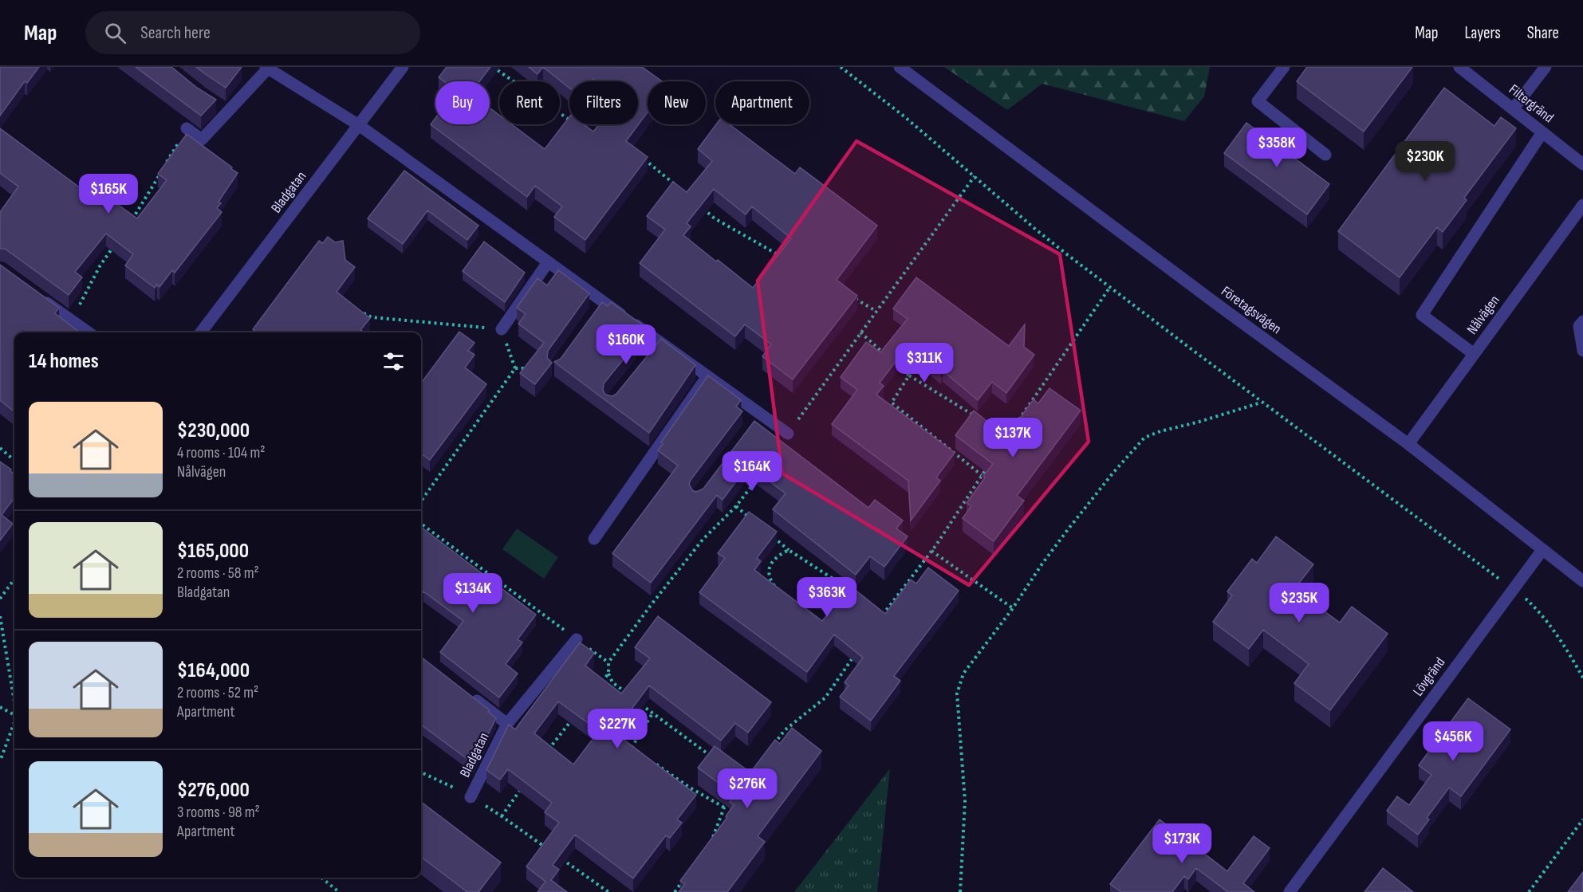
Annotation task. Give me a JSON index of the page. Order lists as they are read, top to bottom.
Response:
{
  "streets": {
    "street": [
      "Filtergränd",
      "Bladgatan",
      "Företagsvägen",
      "Nålvägen",
      "Lövgränd"
    ]
  },
  "crossings": [
    ["Företagsvägen", "Nålvägen"],
    ["Företagsvägen", "Lövgränd"]
  ],
  "page": {
    "header": "Map",
    "search": "Search here",
    "nav": ["Map", "Layers", "Share"],
    "chip": [
      "Buy",
      "Rent",
      "Filters",
      "New",
      "Apartment"
    ],
    "price": [
      "$358K",
      "$230K",
      "$165K",
      "$160K",
      "$311K",
      "$137K",
      "$164K",
      "$134K",
      "$363K",
      "$235K",
      "$227K",
      "$456K",
      "$276K",
      "$173K"
    ],
    "heading": "14 homes",
    "list": [
      {
        "name": "$230,000",
        "note": "4 rooms · 104 m² · Nålvägen"
      },
      {
        "name": "$165,000",
        "note": "2 rooms · 58 m² · Bladgatan"
      },
      {
        "name": "$164,000",
        "note": "2 rooms · 52 m² · Apartment"
      },
      {
        "name": "$276,000",
        "note": "3 rooms · 98 m² · Apartment"
      }
    ]
  }
}
